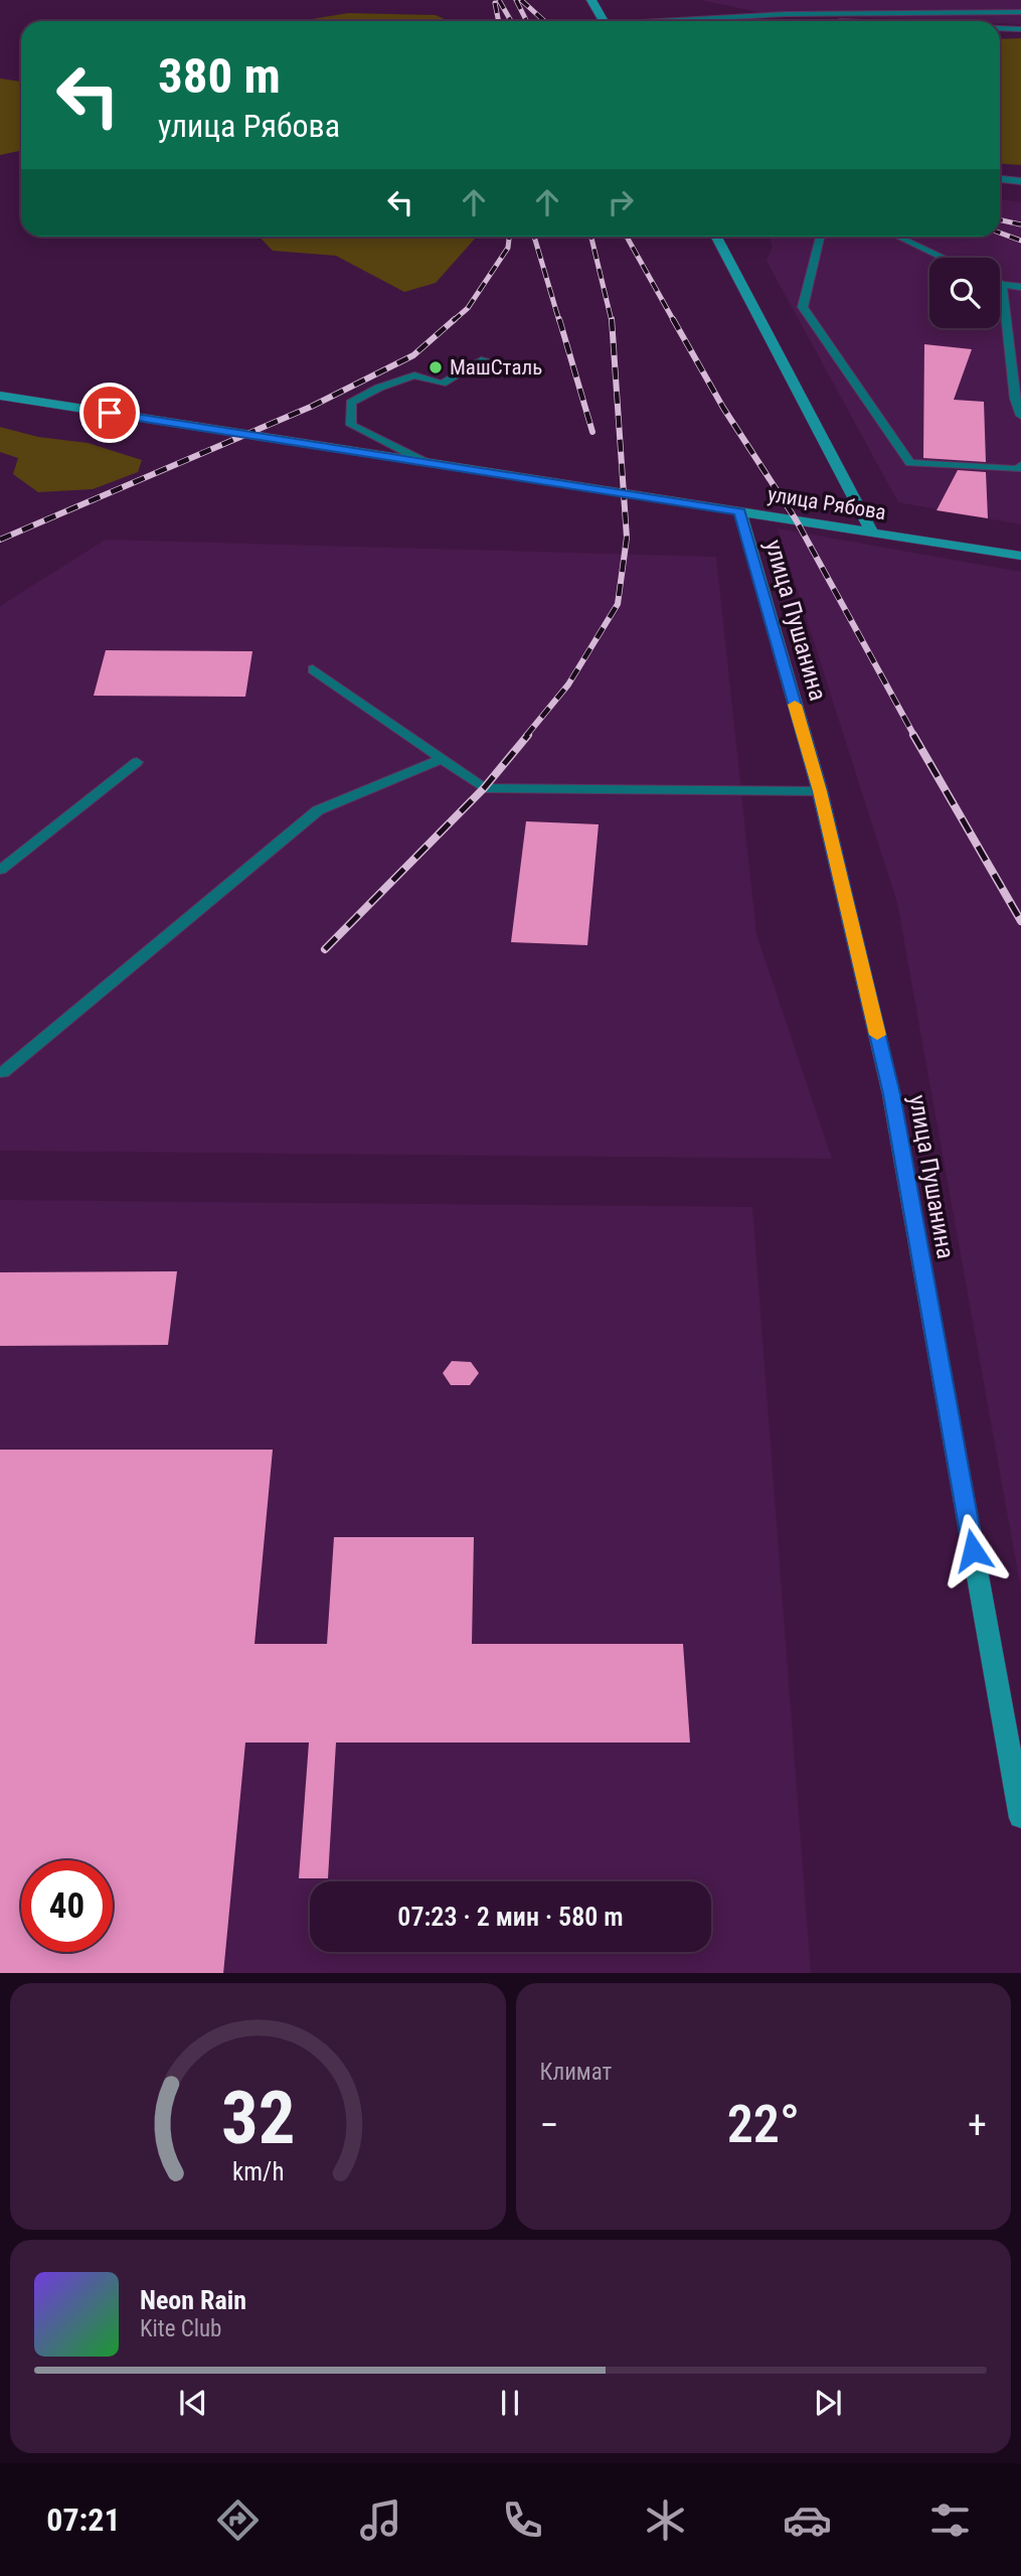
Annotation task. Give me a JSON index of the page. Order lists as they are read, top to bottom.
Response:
{
  "streets": {
    "street": ["улица Рябова", "улица Пушанина"]
  },
  "crossings": [
    ["улица Рябова", "улица Пушанина"]
  ],
  "places": ["МашСталь"],
  "page": {
    "turn": ["380 m", "улица Рябова"],
    "limit": "40",
    "trip": "07:23 · 2 мин · 580 m",
    "tile": "Климат",
    "heat": ["−", "22°", "+"],
    "song": ["Neon Rain", "Kite Club"],
    "tabs": "07:21",
    "gauge": ["32", "km/h"]
  }
}
